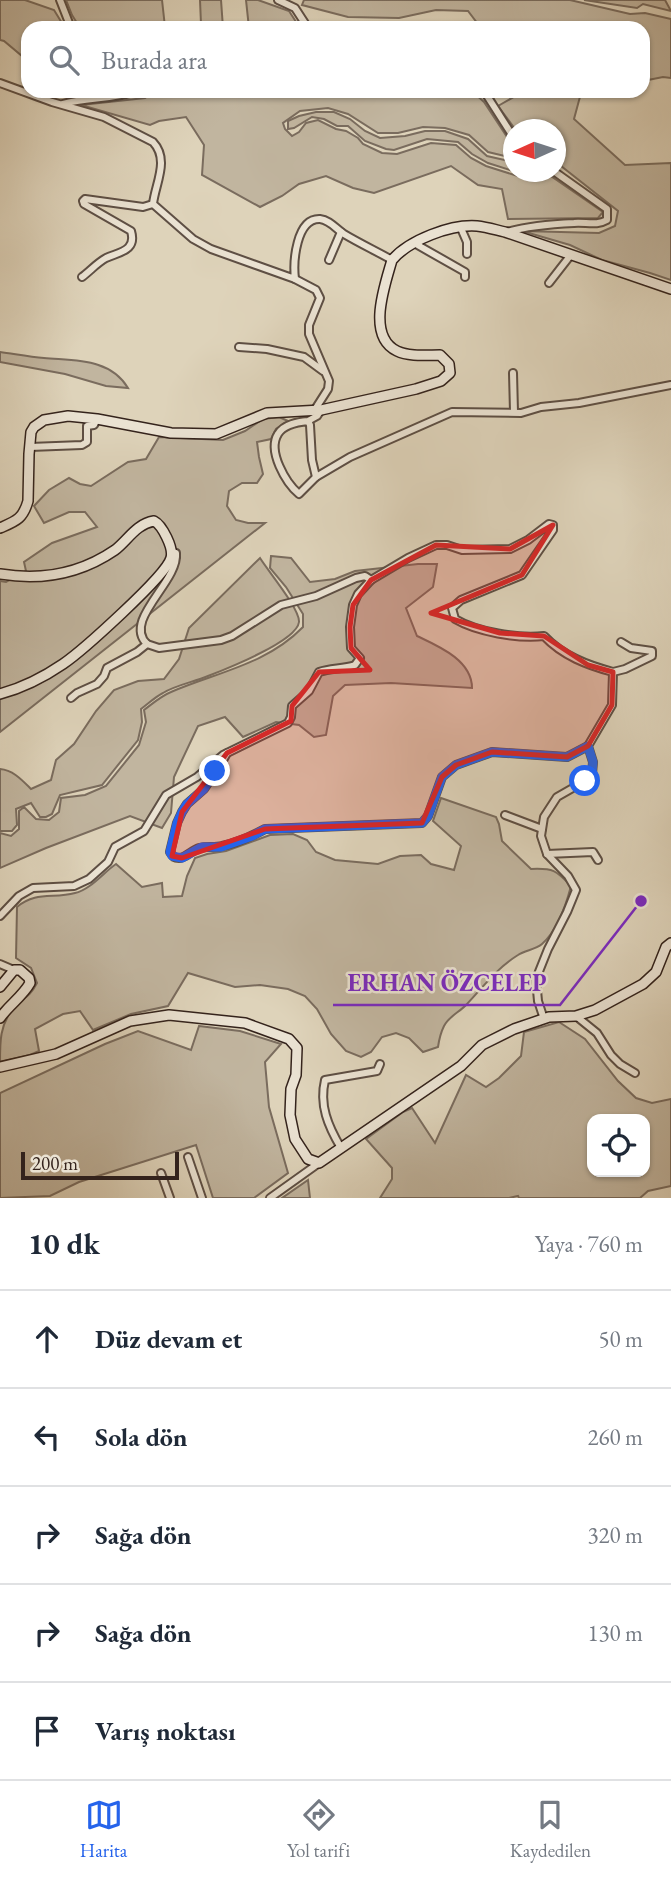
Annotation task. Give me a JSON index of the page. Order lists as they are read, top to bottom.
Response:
{
  "places": ["ERHAN ÖZCELEP"],
  "scale_bar": "200 m",
  "north": "left",
  "page": {
    "search": "Burada ara",
    "scale": "200 m",
    "heading": ["10 dk", "Yaya · 760 m"],
    "list": [
      ["Düz devam et", "50 m"],
      ["Sola dön", "260 m"],
      ["Sağa dön", "320 m"],
      ["Sağa dön", "130 m"],
      "Varış noktası"
    ],
    "nav": ["Harita", "Yol tarifi", "Kaydedilen"]
  }
}
